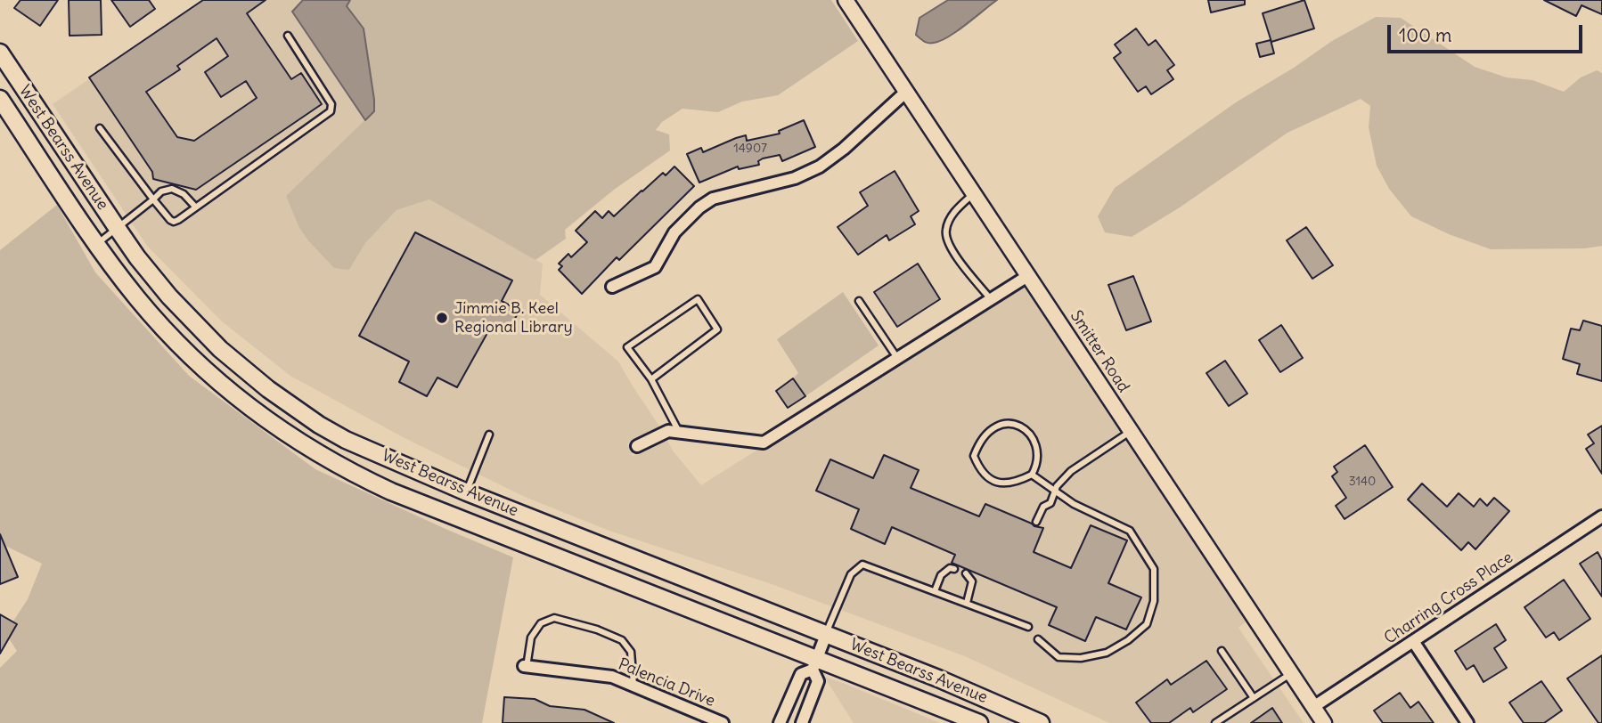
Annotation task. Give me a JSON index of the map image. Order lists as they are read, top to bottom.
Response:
{
  "streets": {
    "main road": ["West Bearss Avenue"],
    "street": ["Smitter Road", "Charring Cross Place", "Palencia Drive"]
  },
  "crossings": [
    ["Smitter Road", "Charring Cross Place"]
  ],
  "places": ["Jimmie B. Keel Regional Library"],
  "house_numbers": ["14907", "3140"],
  "scale_bar": "100 m"
}
